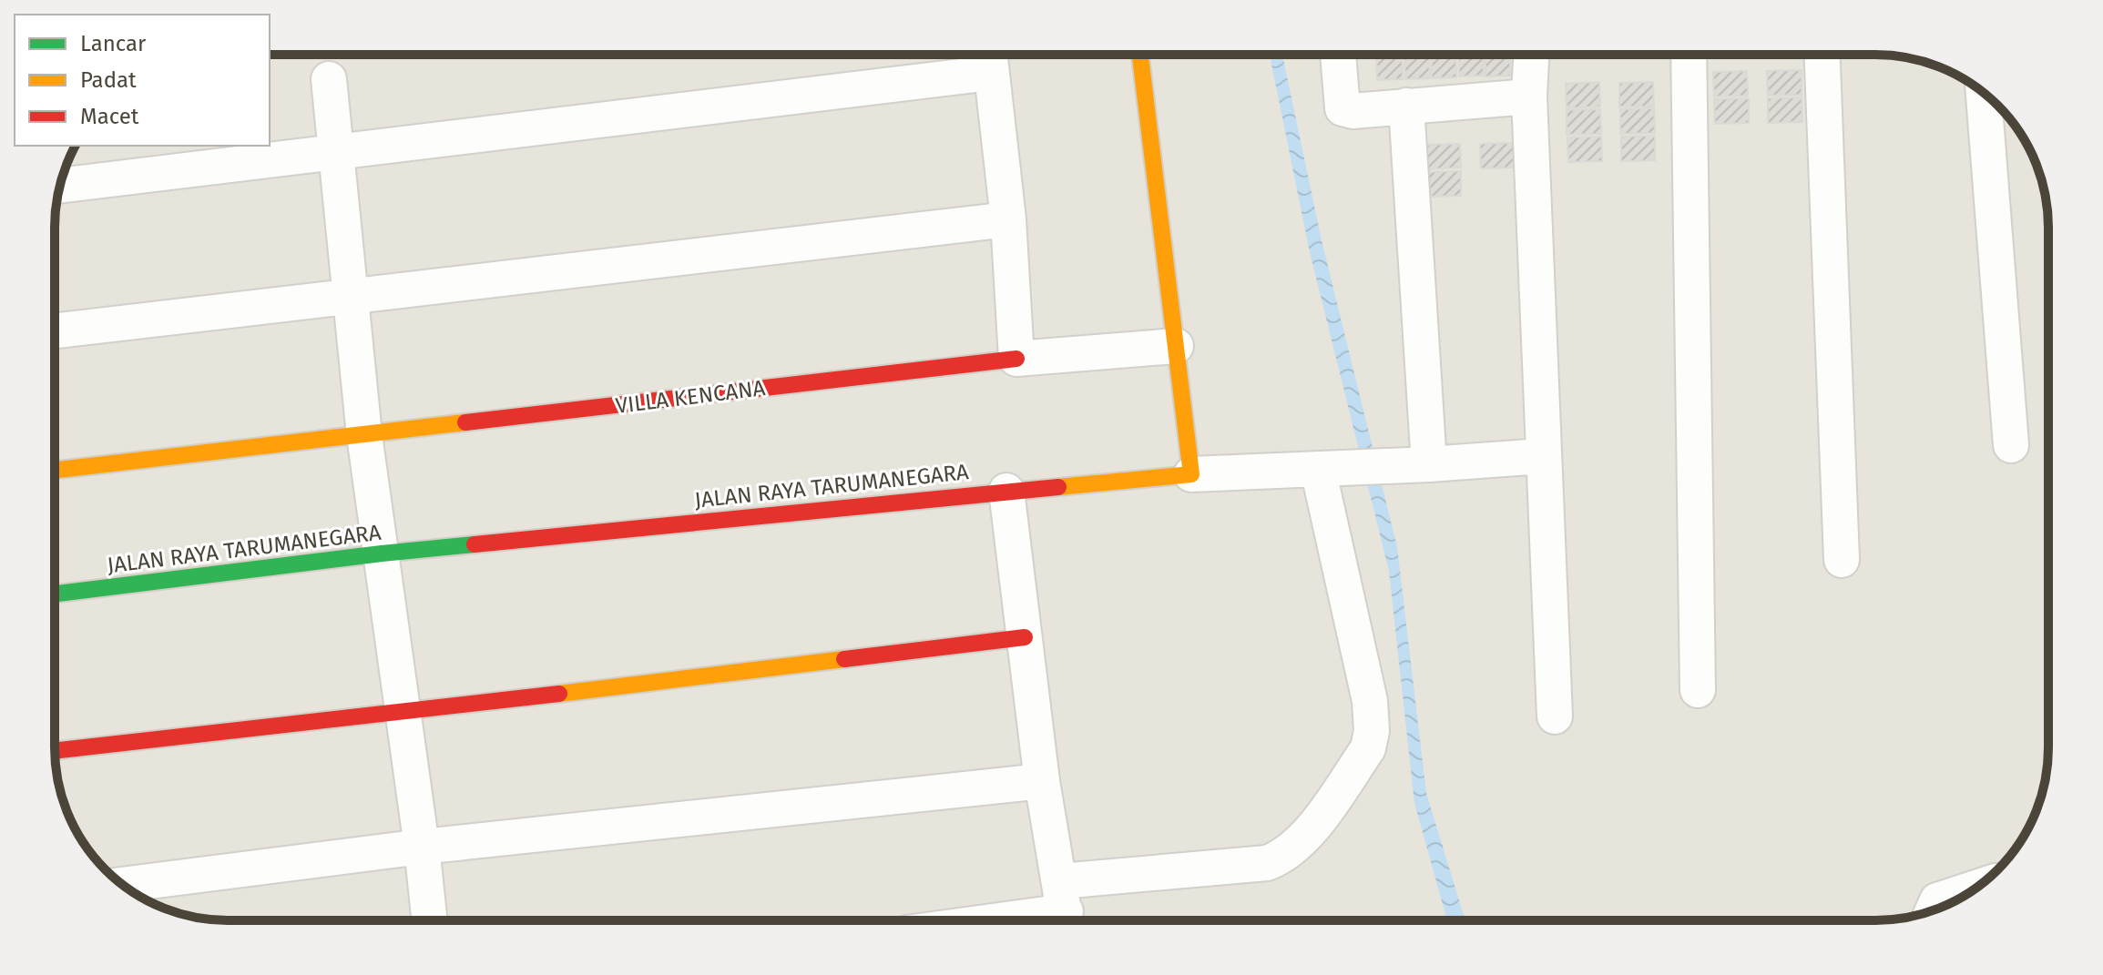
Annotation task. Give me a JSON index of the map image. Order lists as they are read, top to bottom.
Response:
{
  "streets": {
    "street": ["VILLA KENCANA", "JALAN RAYA TARUMANEGARA"]
  },
  "legend": ["Lancar", "Padat", "Macet"]
}
